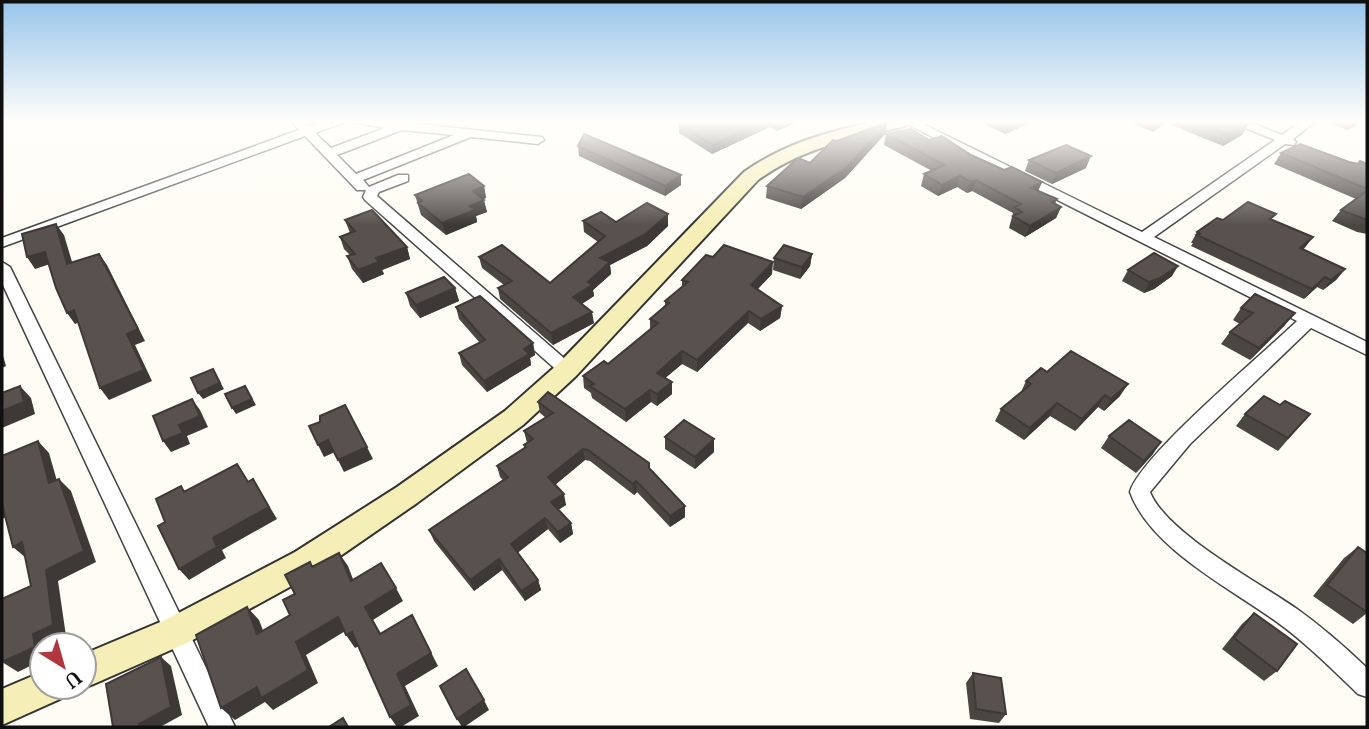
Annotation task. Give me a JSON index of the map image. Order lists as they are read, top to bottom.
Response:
{
  "north": "bottom right"
}
